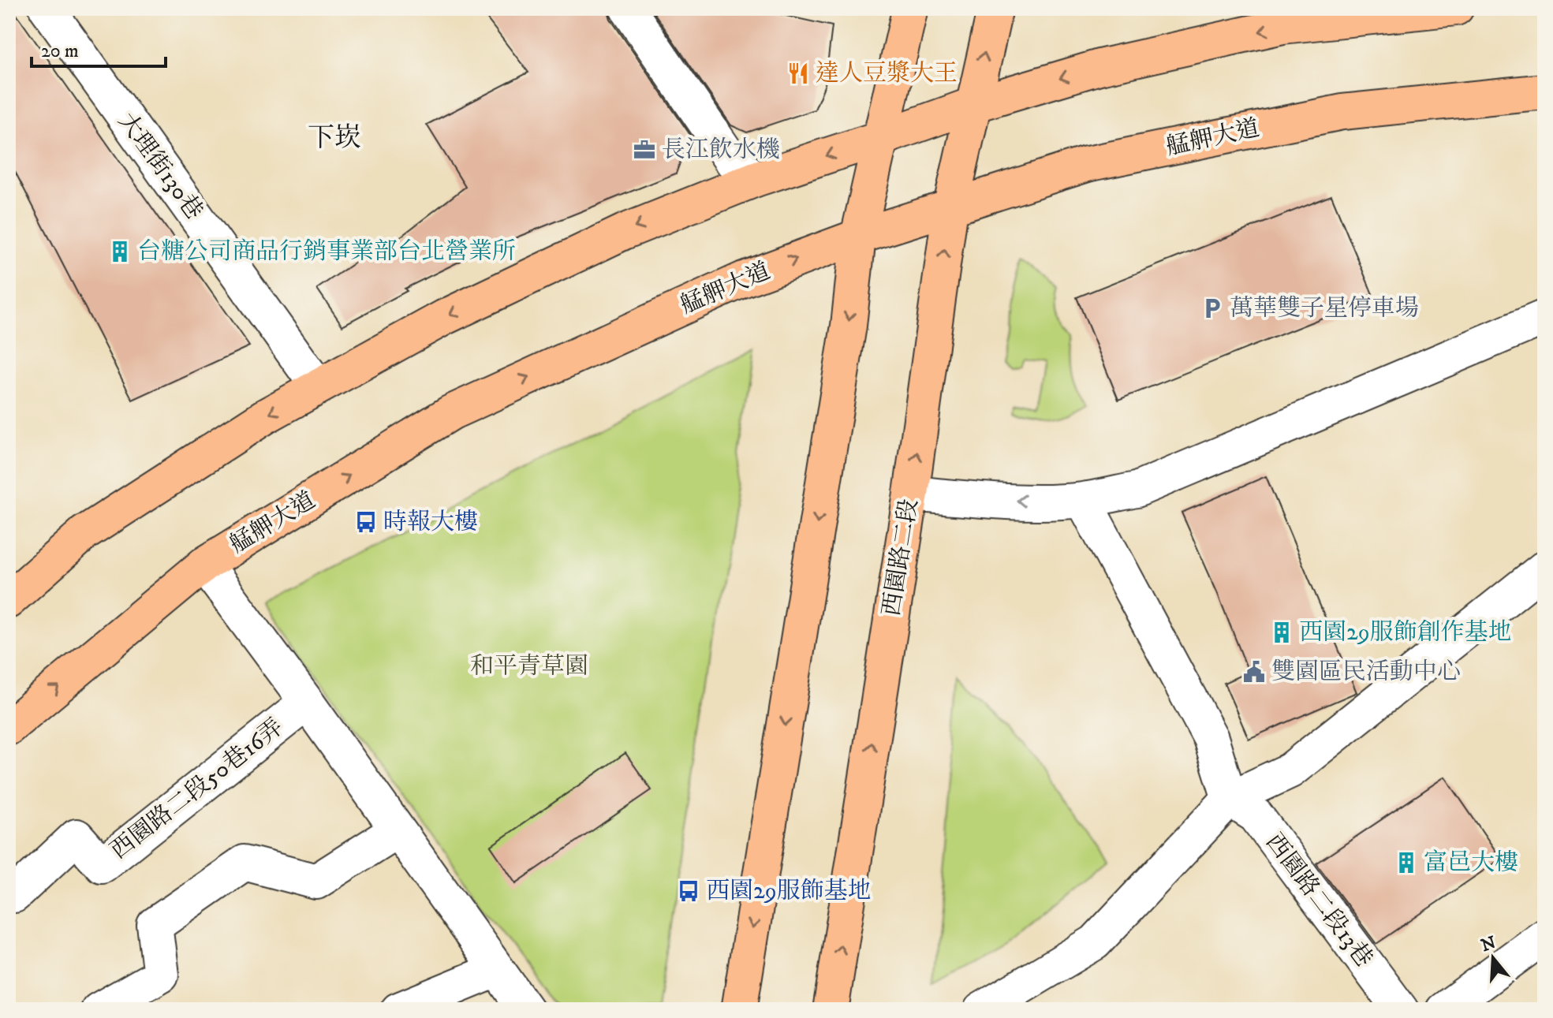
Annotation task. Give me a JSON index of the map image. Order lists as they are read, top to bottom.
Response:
{
  "streets": {
    "main road": ["艋舺大道", "西園路二段"],
    "street": ["大理街130巷", "西園路二段50巷16弄", "西園路二段13巷"]
  },
  "crossings": [
    ["艋舺大道", "西園路二段"]
  ],
  "districts": ["下崁"],
  "parks": ["和平青草園"],
  "places": {
    "restaurant": ["達人豆漿大王"],
    "office": ["長江飲水機"],
    "building": ["台糖公司商品行銷事業部台北營業所", "西園29服飾創作基地", "富邑大樓"],
    "parking": ["萬華雙子星停車場"],
    "bus stop": ["時報大樓", "西園29服飾基地"],
    "public building": ["雙園區民活動中心"]
  },
  "scale_bar": "20 m",
  "north": "top"
}
